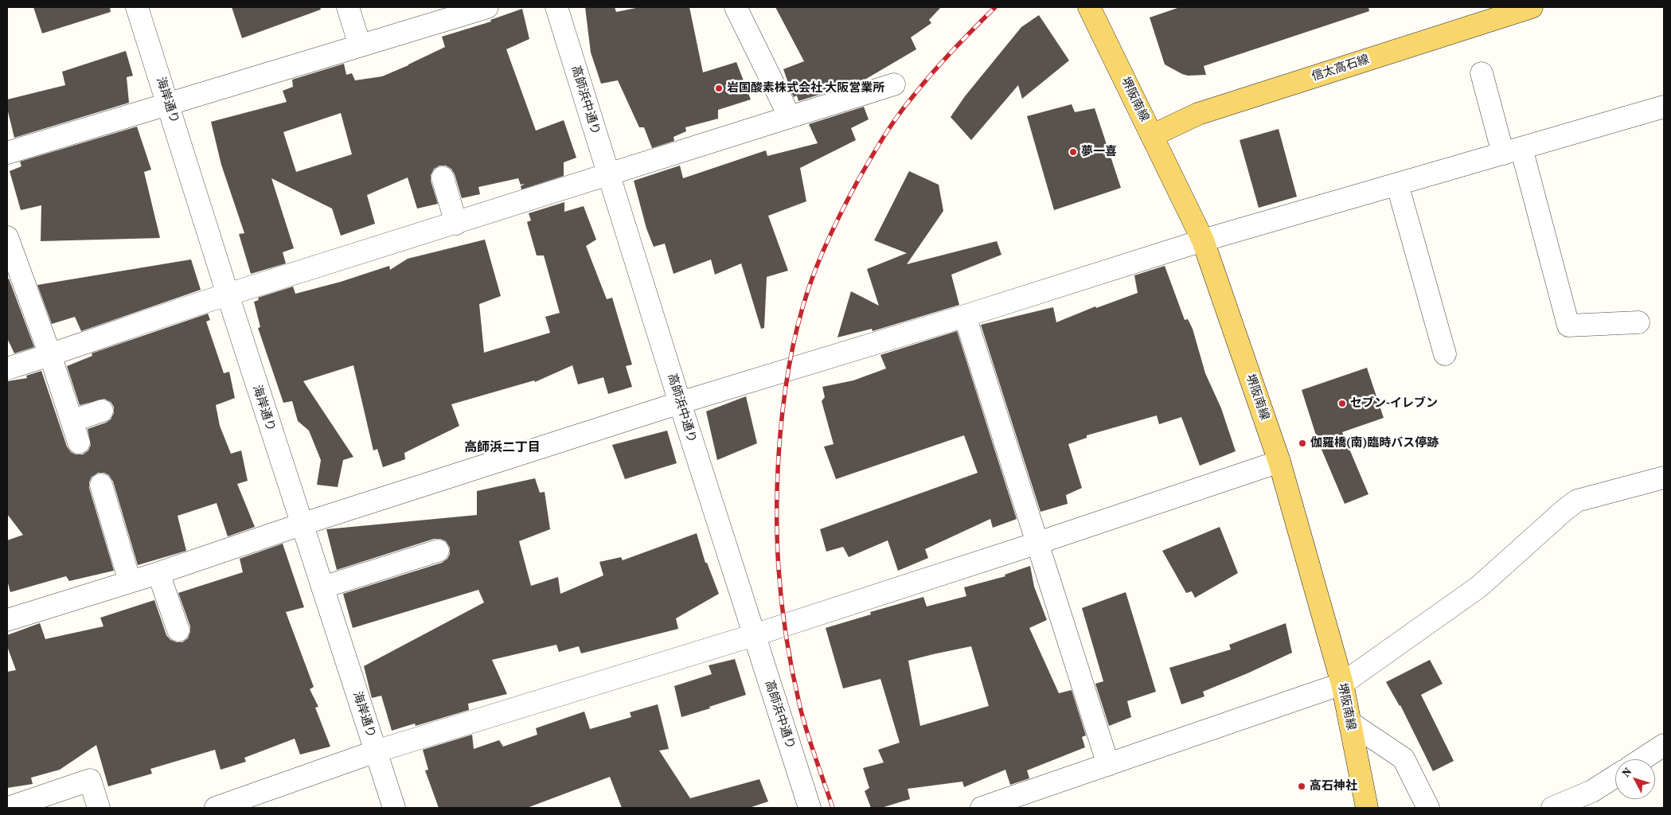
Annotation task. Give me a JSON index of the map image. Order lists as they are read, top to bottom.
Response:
{
  "streets": {
    "main road": ["信太高石線", "堺阪南線"],
    "street": ["海岸通り", "高師浜中通り"]
  },
  "crossings": [
    ["信太高石線", "堺阪南線"]
  ],
  "districts": ["高師浜二丁目"],
  "places": [
    "岩国酸素株式会社 大阪営業所",
    "夢一喜",
    "セブン-イレブン",
    "伽羅橋(南)臨時バス停跡",
    "高石神社"
  ],
  "north": "top left"
}
